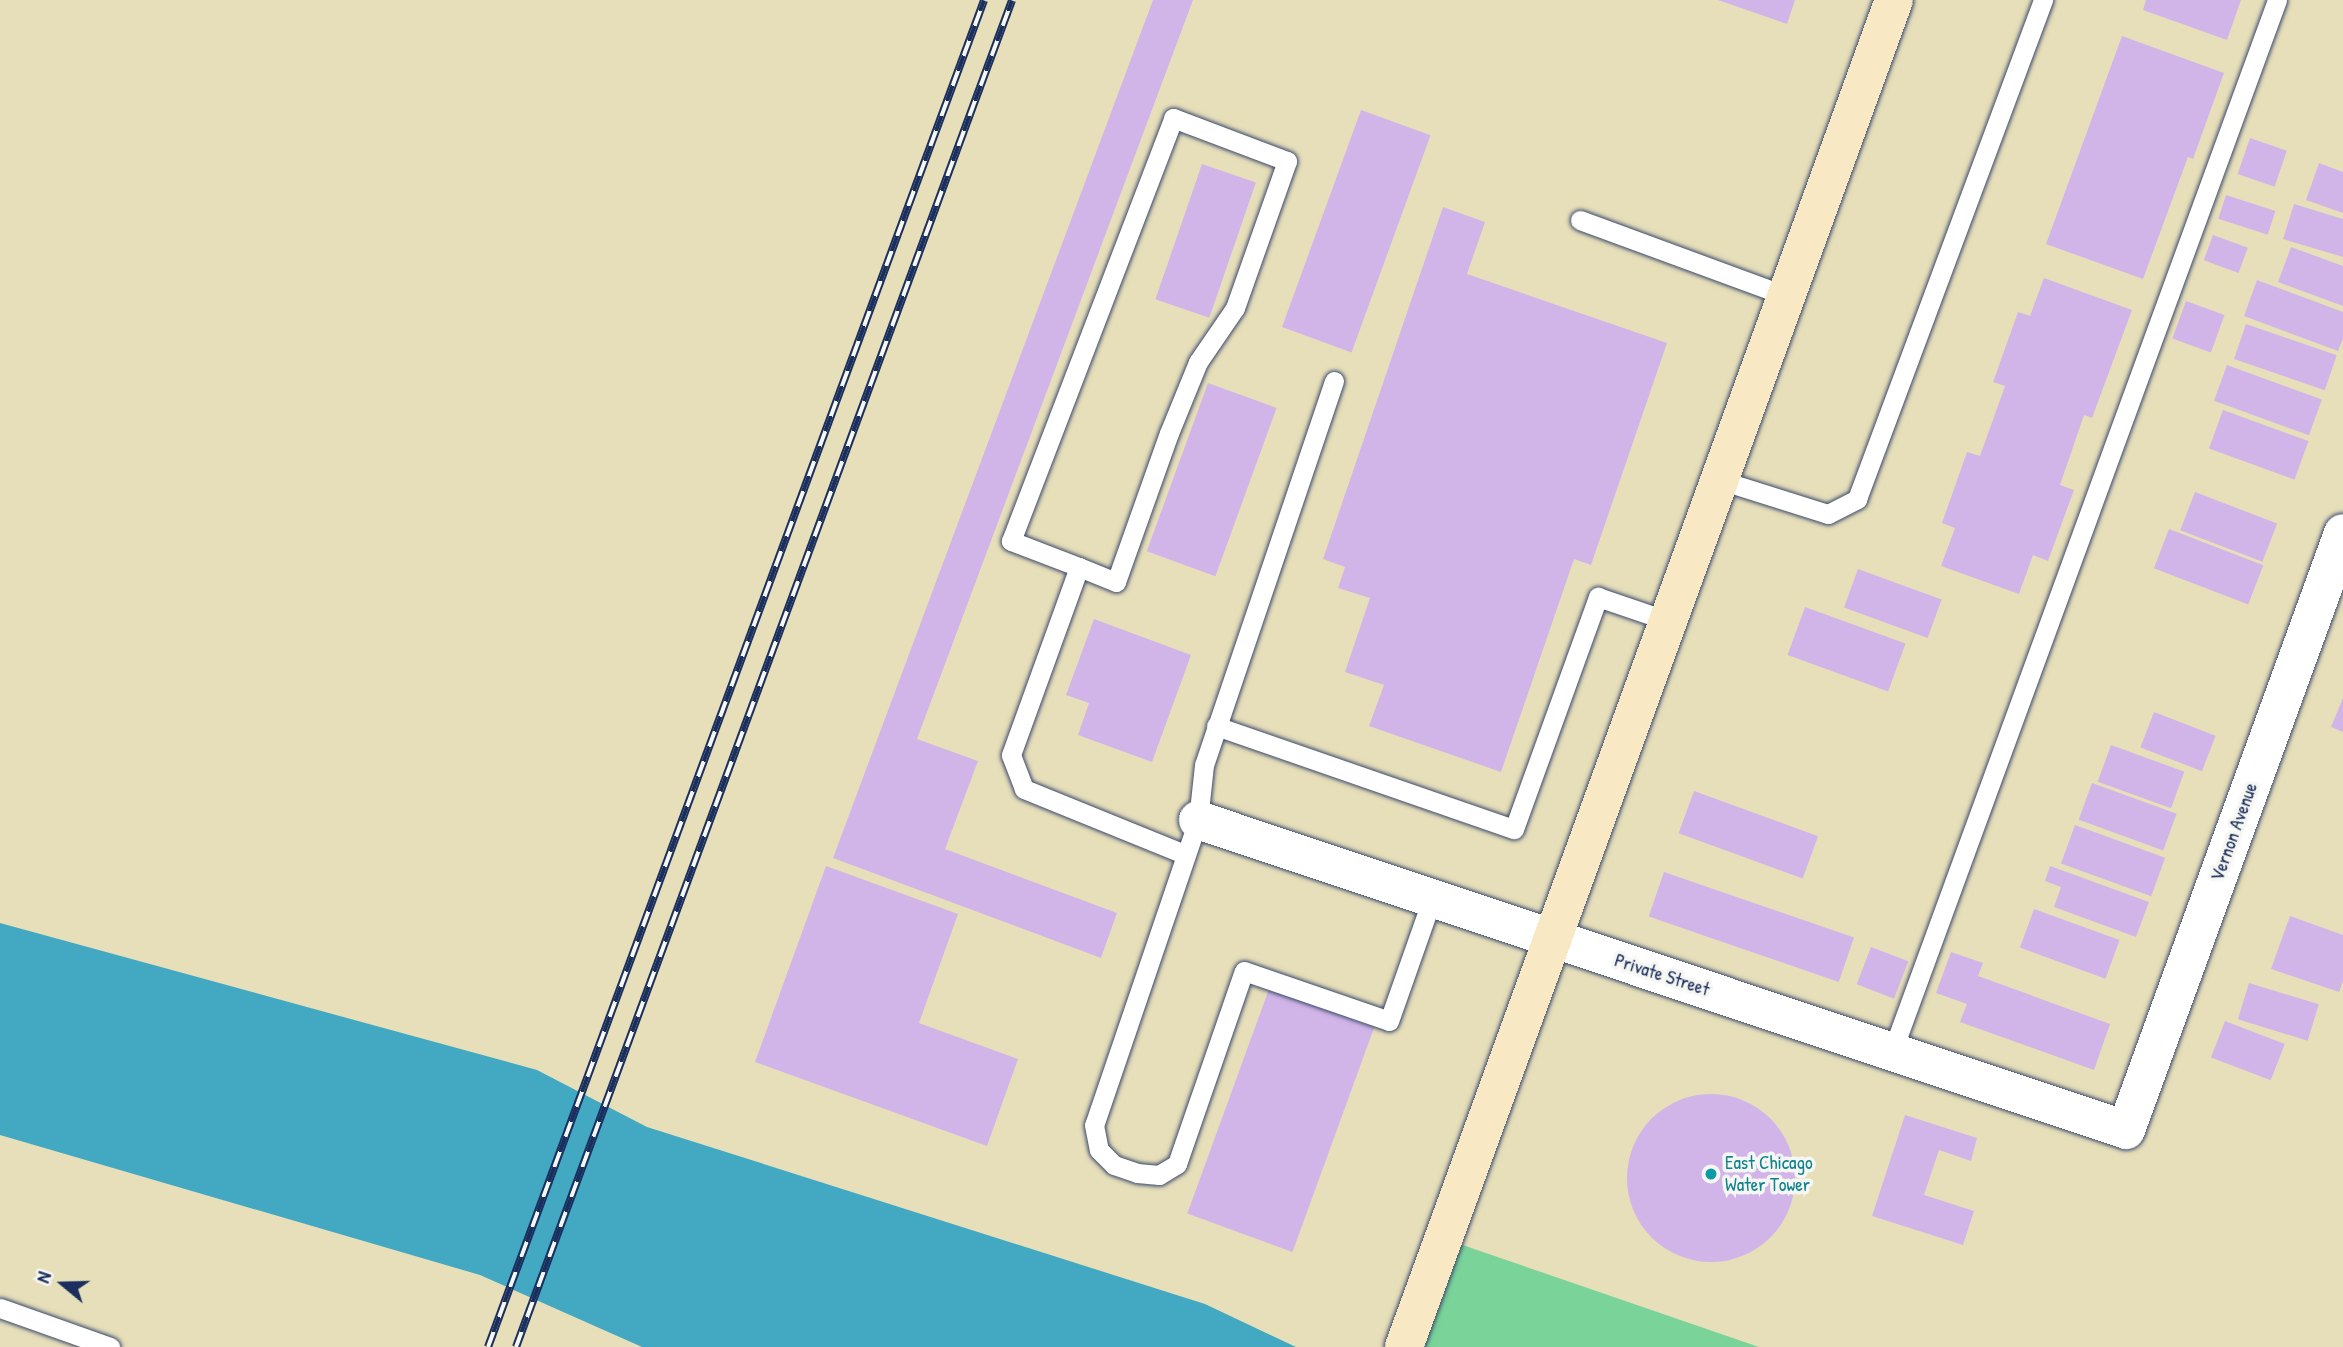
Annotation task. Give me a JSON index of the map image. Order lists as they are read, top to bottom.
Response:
{
  "streets": {
    "street": ["Vernon Avenue", "Private Street"]
  },
  "crossings": [
    ["Vernon Avenue", "Private Street"]
  ],
  "places": ["East Chicago Water Tower"],
  "north": "left"
}
